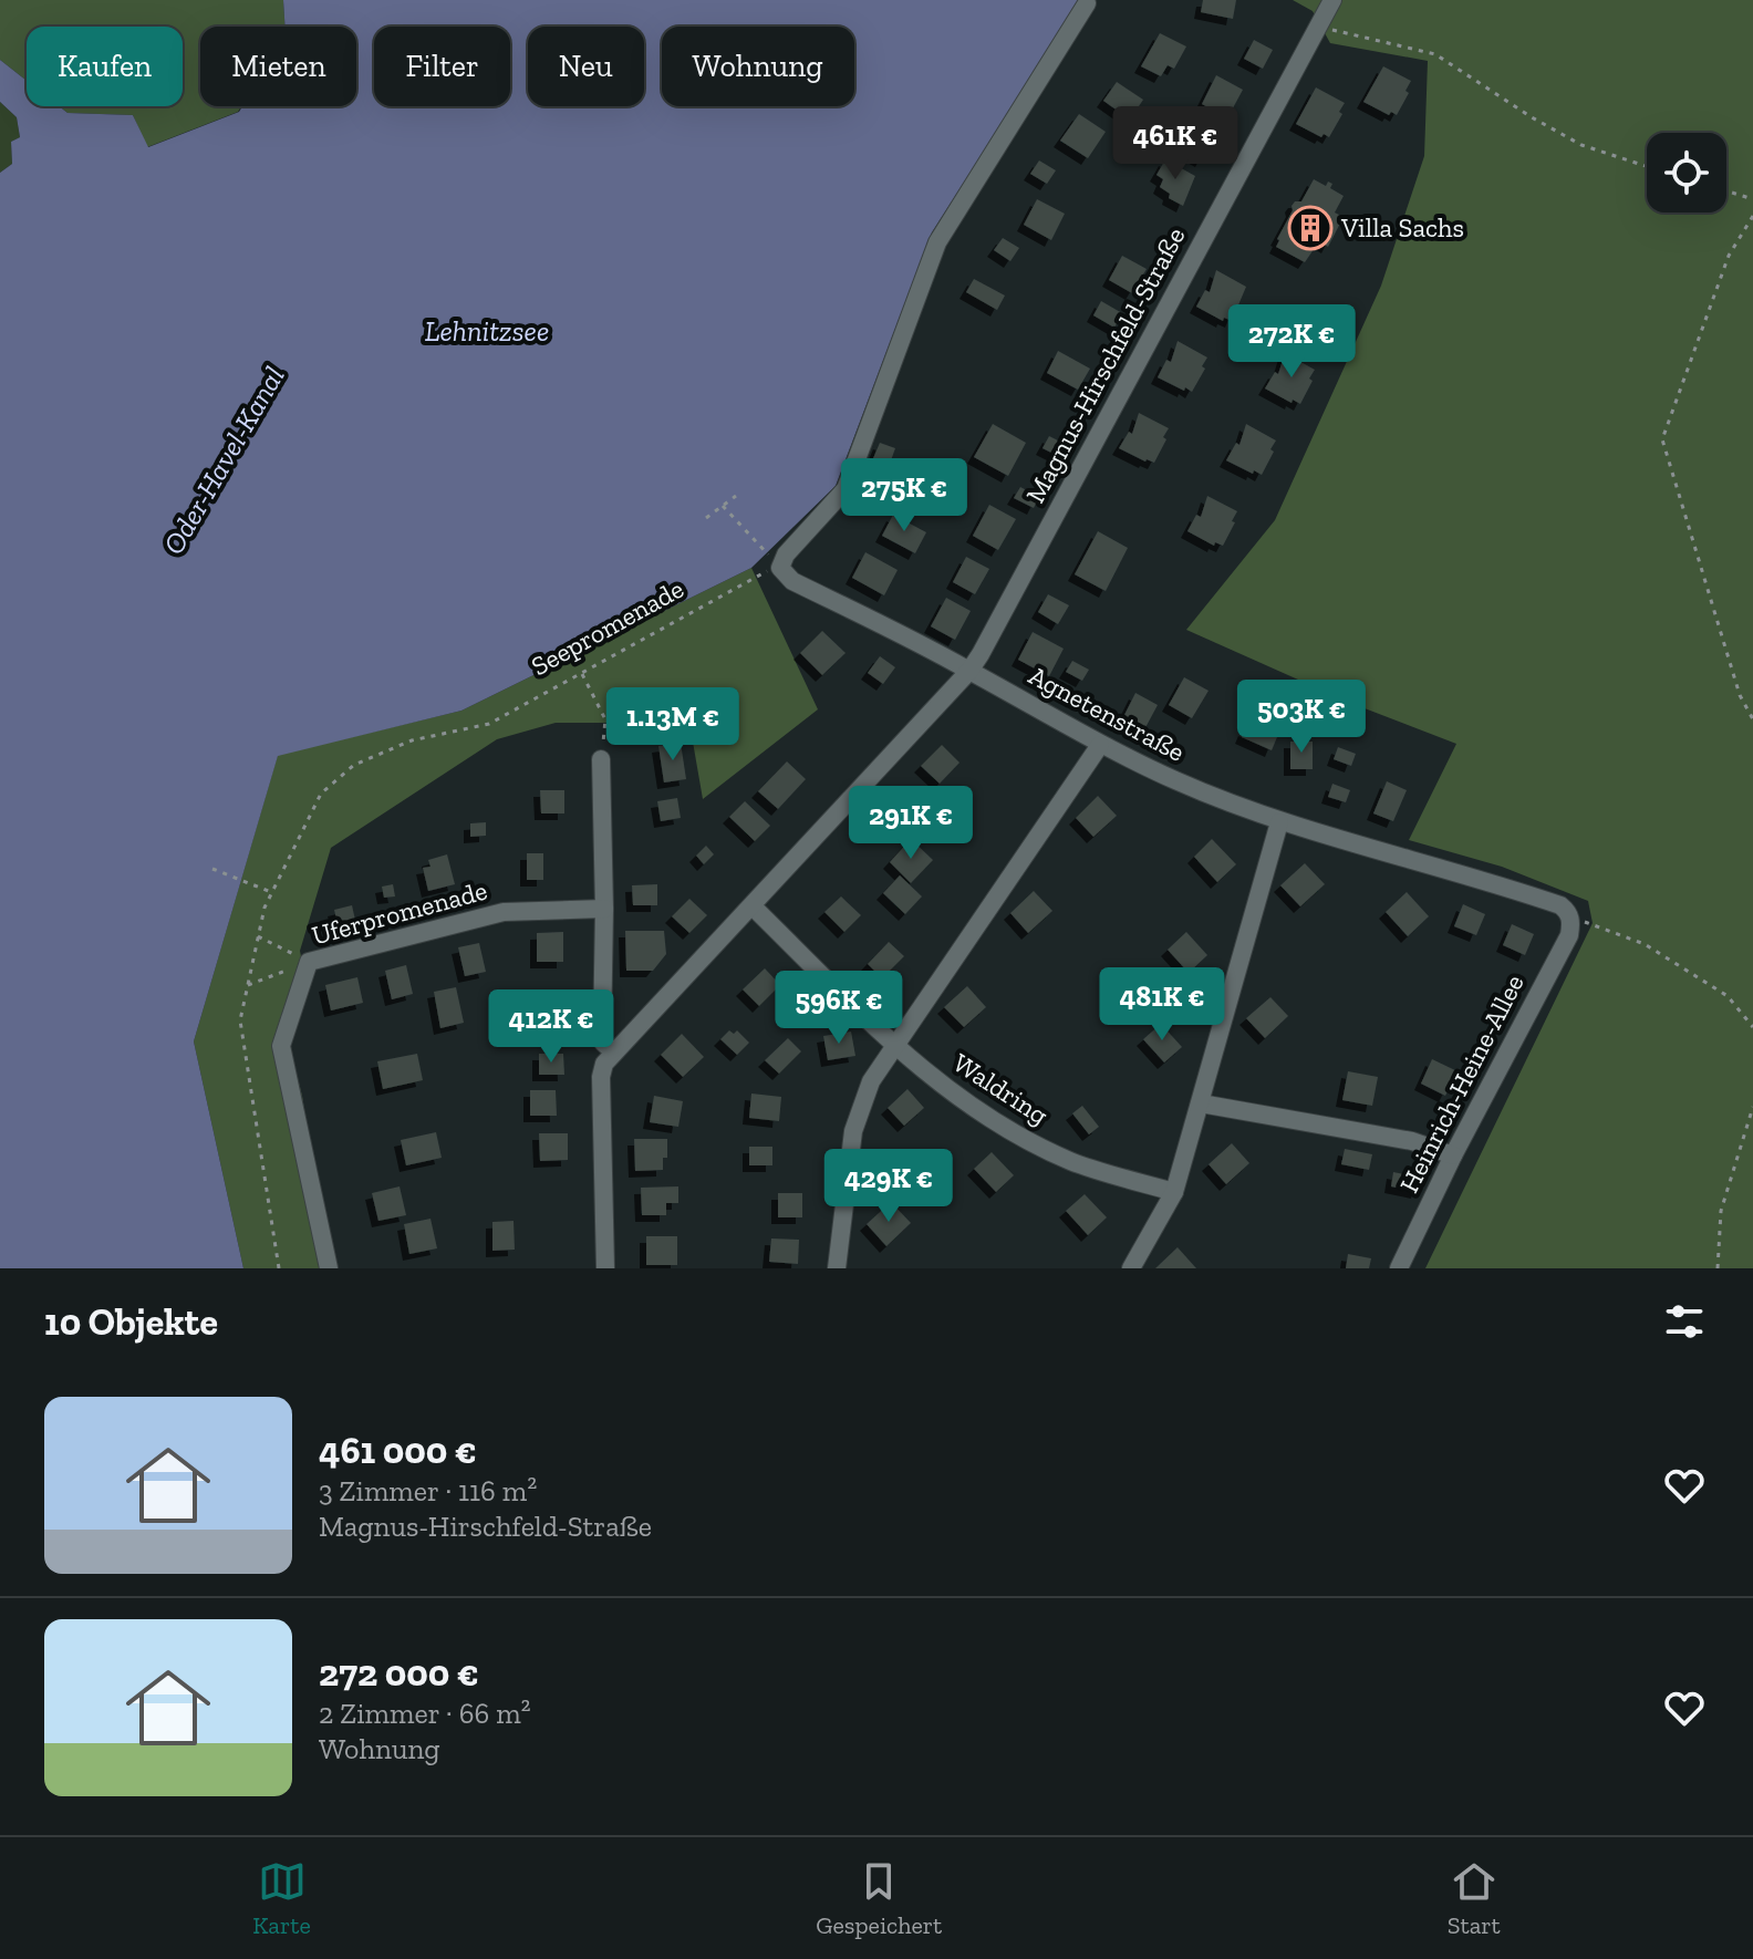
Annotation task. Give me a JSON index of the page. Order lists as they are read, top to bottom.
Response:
{
  "streets": {
    "street": [
      "Magnus-Hirschfeld-Straße",
      "Agnetenstraße",
      "Uferpromenade",
      "Heinrich-Heine-Allee",
      "Waldring"
    ],
    "path": ["Seepromenade"]
  },
  "crossings": [
    ["Magnus-Hirschfeld-Straße", "Agnetenstraße"],
    ["Magnus-Hirschfeld-Straße", "Waldring"],
    ["Seepromenade", "Agnetenstraße"],
    ["Agnetenstraße", "Heinrich-Heine-Allee"]
  ],
  "water": ["Lehnitzsee", "Oder-Havel-Kanal"],
  "places": {
    "building": ["Villa Sachs"]
  },
  "page": {
    "chip": [
      "Kaufen",
      "Mieten",
      "Filter",
      "Neu",
      "Wohnung"
    ],
    "price": [
      "461K €",
      "272K €",
      "275K €",
      "503K €",
      "1.13M €",
      "291K €",
      "481K €",
      "596K €",
      "412K €",
      "429K €"
    ],
    "heading": "10 Objekte",
    "list": [
      {
        "name": "461 000 €",
        "note": "3 Zimmer · 116 m² · Magnus-Hirschfeld-Straße"
      },
      {
        "name": "272 000 €",
        "note": "2 Zimmer · 66 m² · Wohnung"
      }
    ],
    "tabs": ["Karte", "Gespeichert", "Start"]
  }
}
